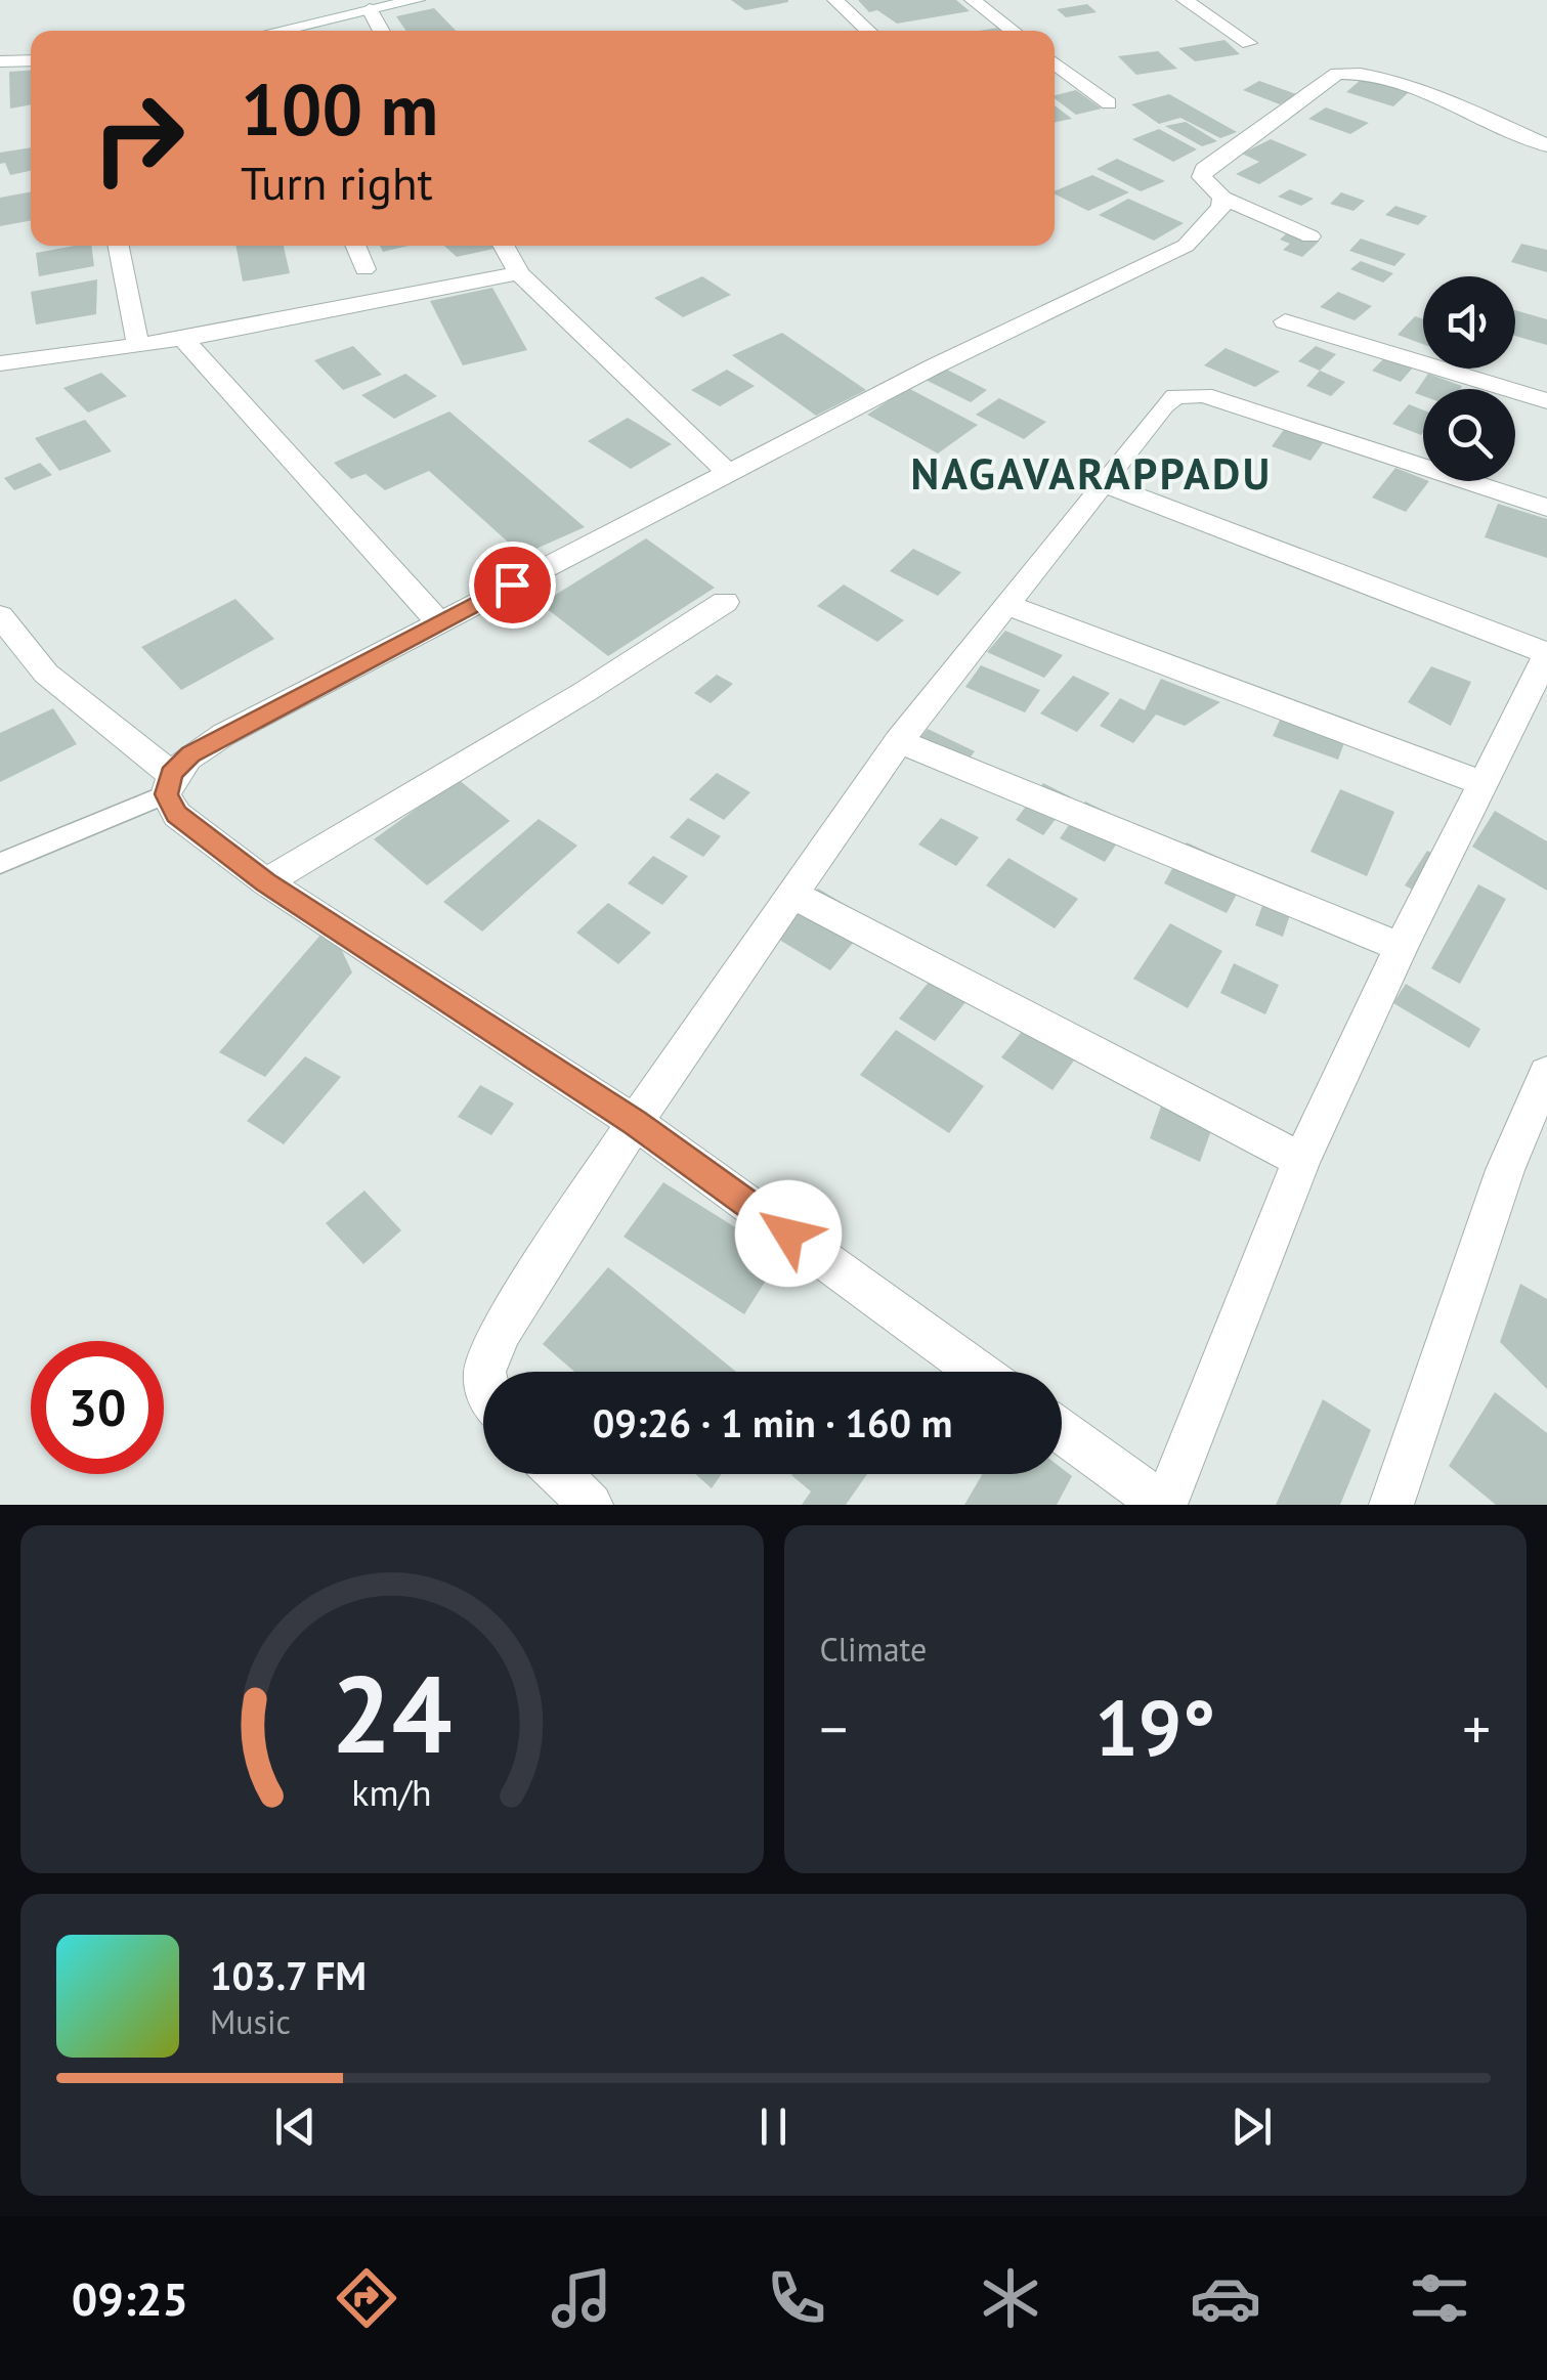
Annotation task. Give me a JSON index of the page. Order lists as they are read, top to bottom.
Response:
{
  "districts": ["NAGAVARAPPADU"],
  "page": {
    "turn": ["100 m", "Turn right"],
    "limit": "30",
    "trip": "09:26 · 1 min · 160 m",
    "tile": "Climate",
    "heat": ["−", "19°", "+"],
    "song": ["103.7 FM", "Music"],
    "tabs": "09:25",
    "gauge": ["24", "km/h"]
  }
}
